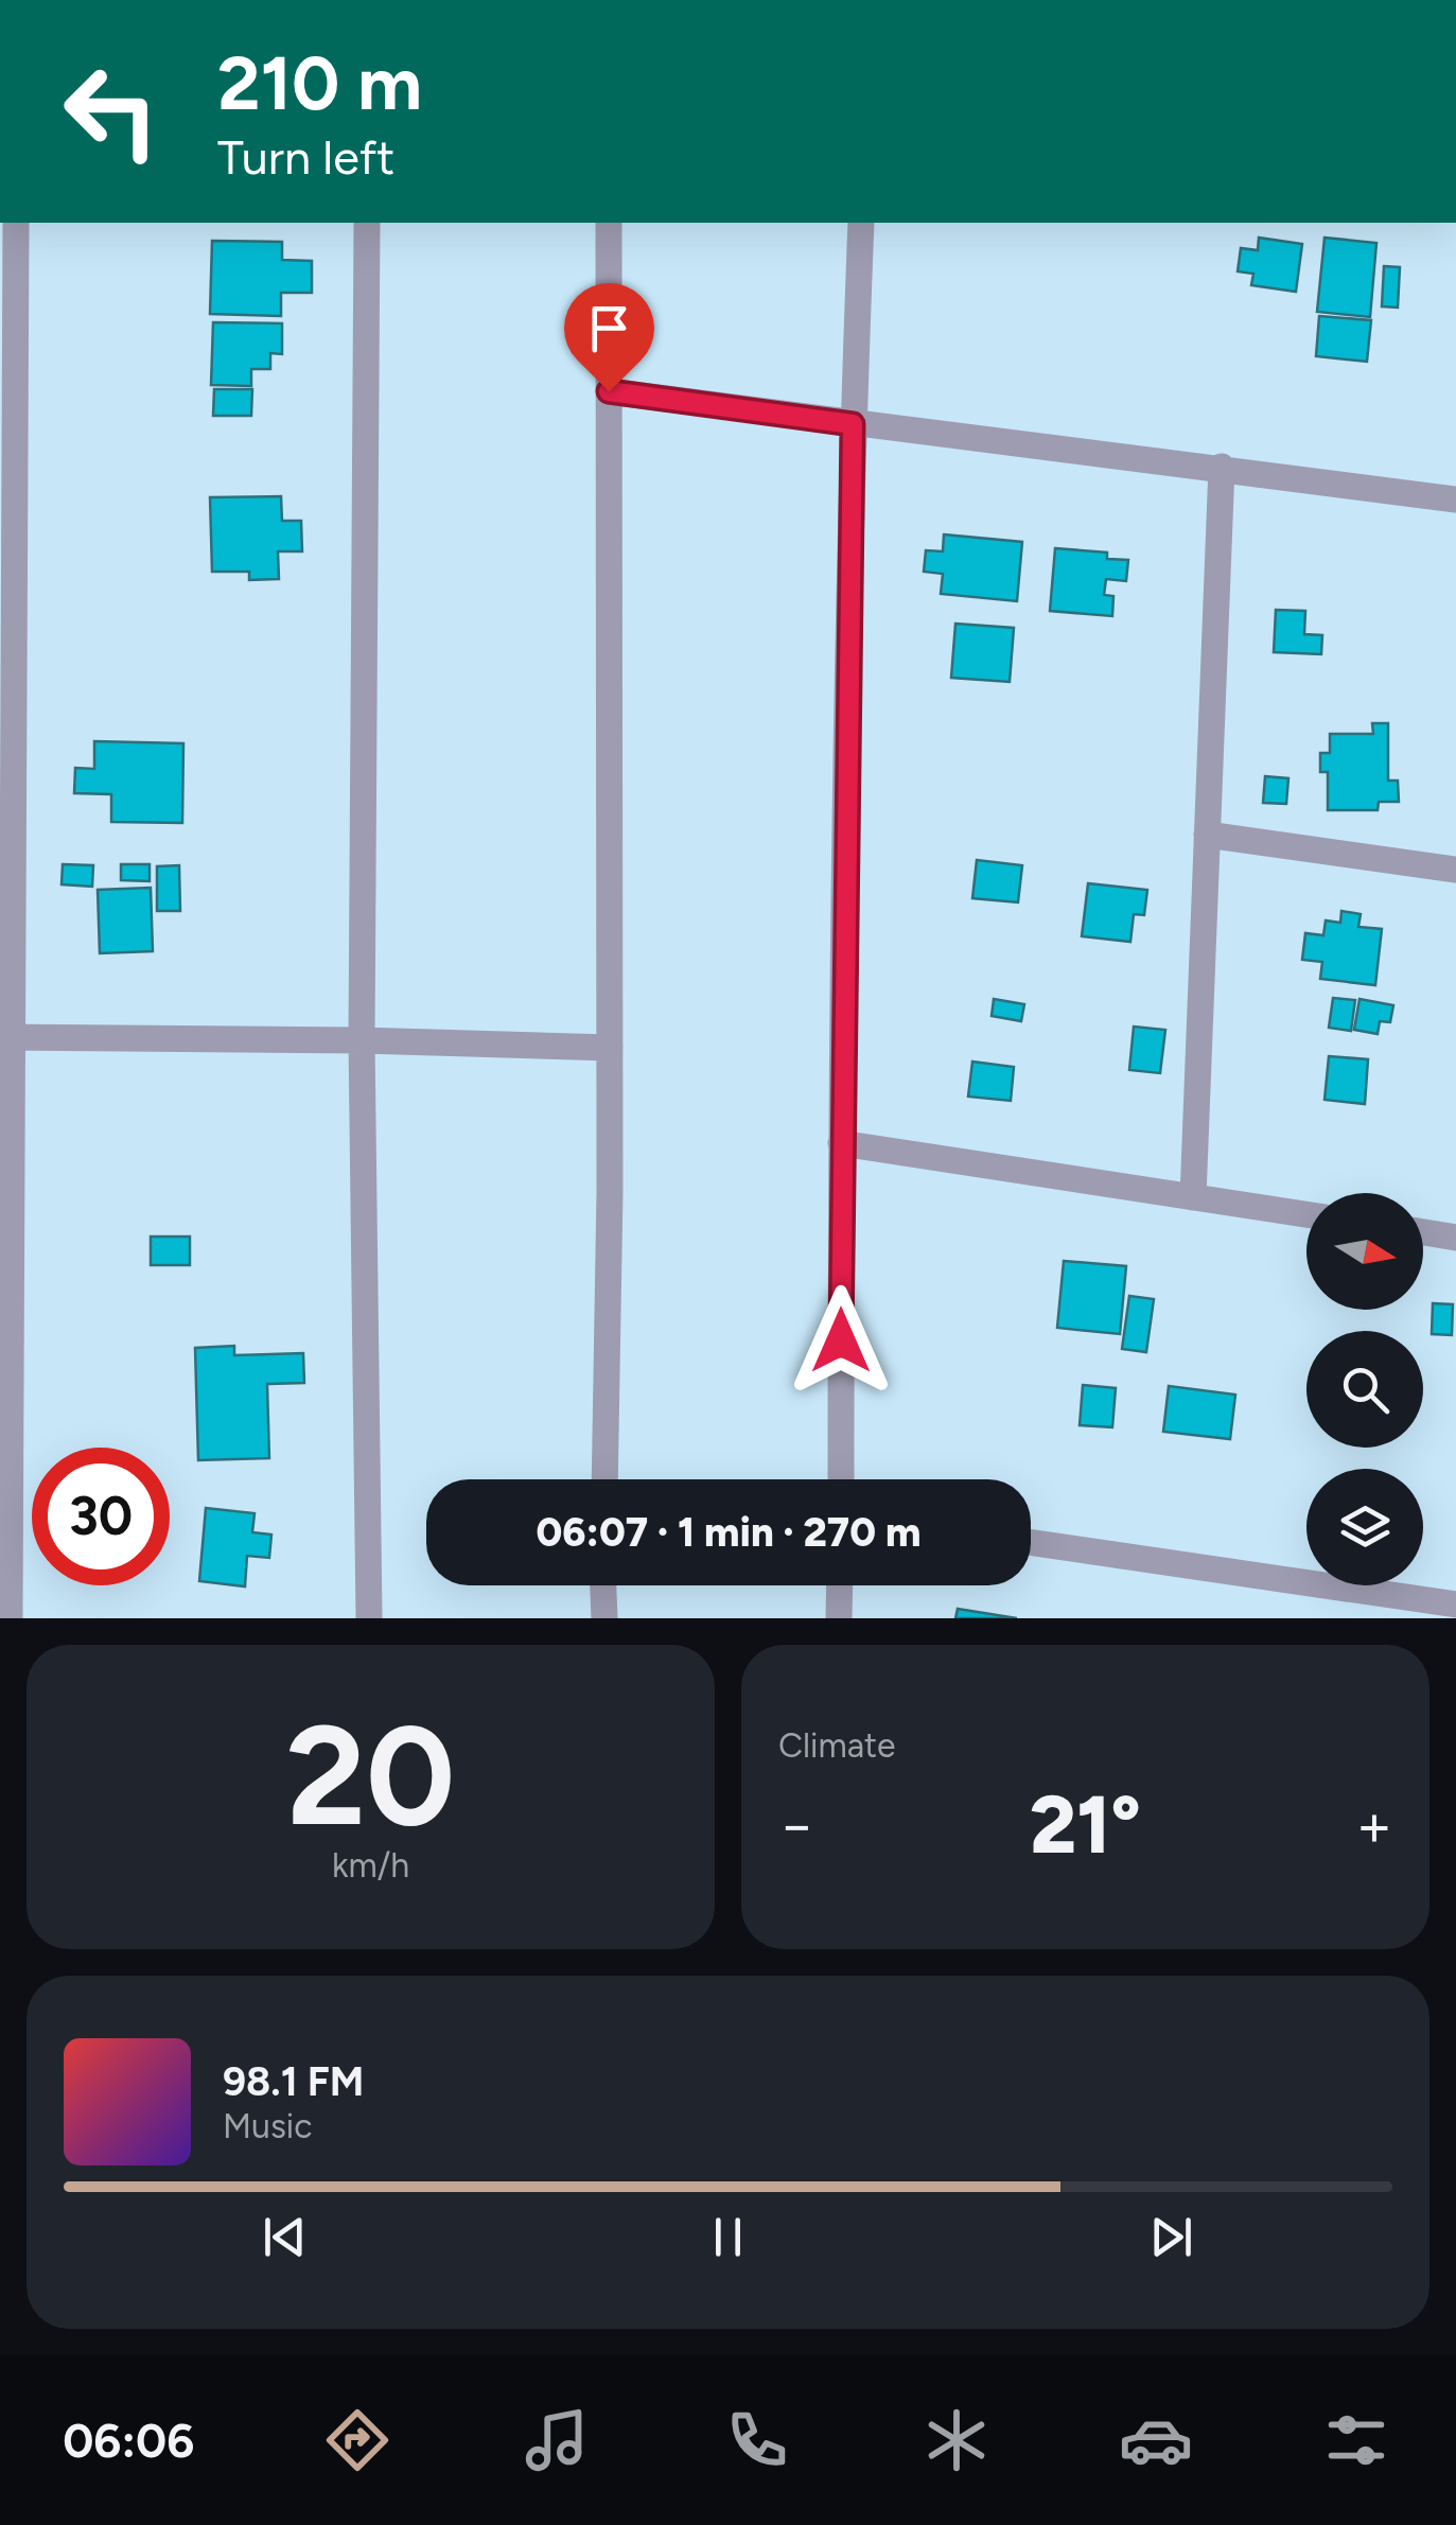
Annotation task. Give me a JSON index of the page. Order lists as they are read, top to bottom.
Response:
{
  "north": "right",
  "page": {
    "turn": ["210 m", "Turn left"],
    "limit": "30",
    "trip": "06:07 · 1 min · 270 m",
    "tile": [
      ["20", "km/h"],
      "Climate"
    ],
    "heat": ["−", "21°", "+"],
    "song": ["98.1 FM", "Music"],
    "tabs": "06:06"
  }
}
